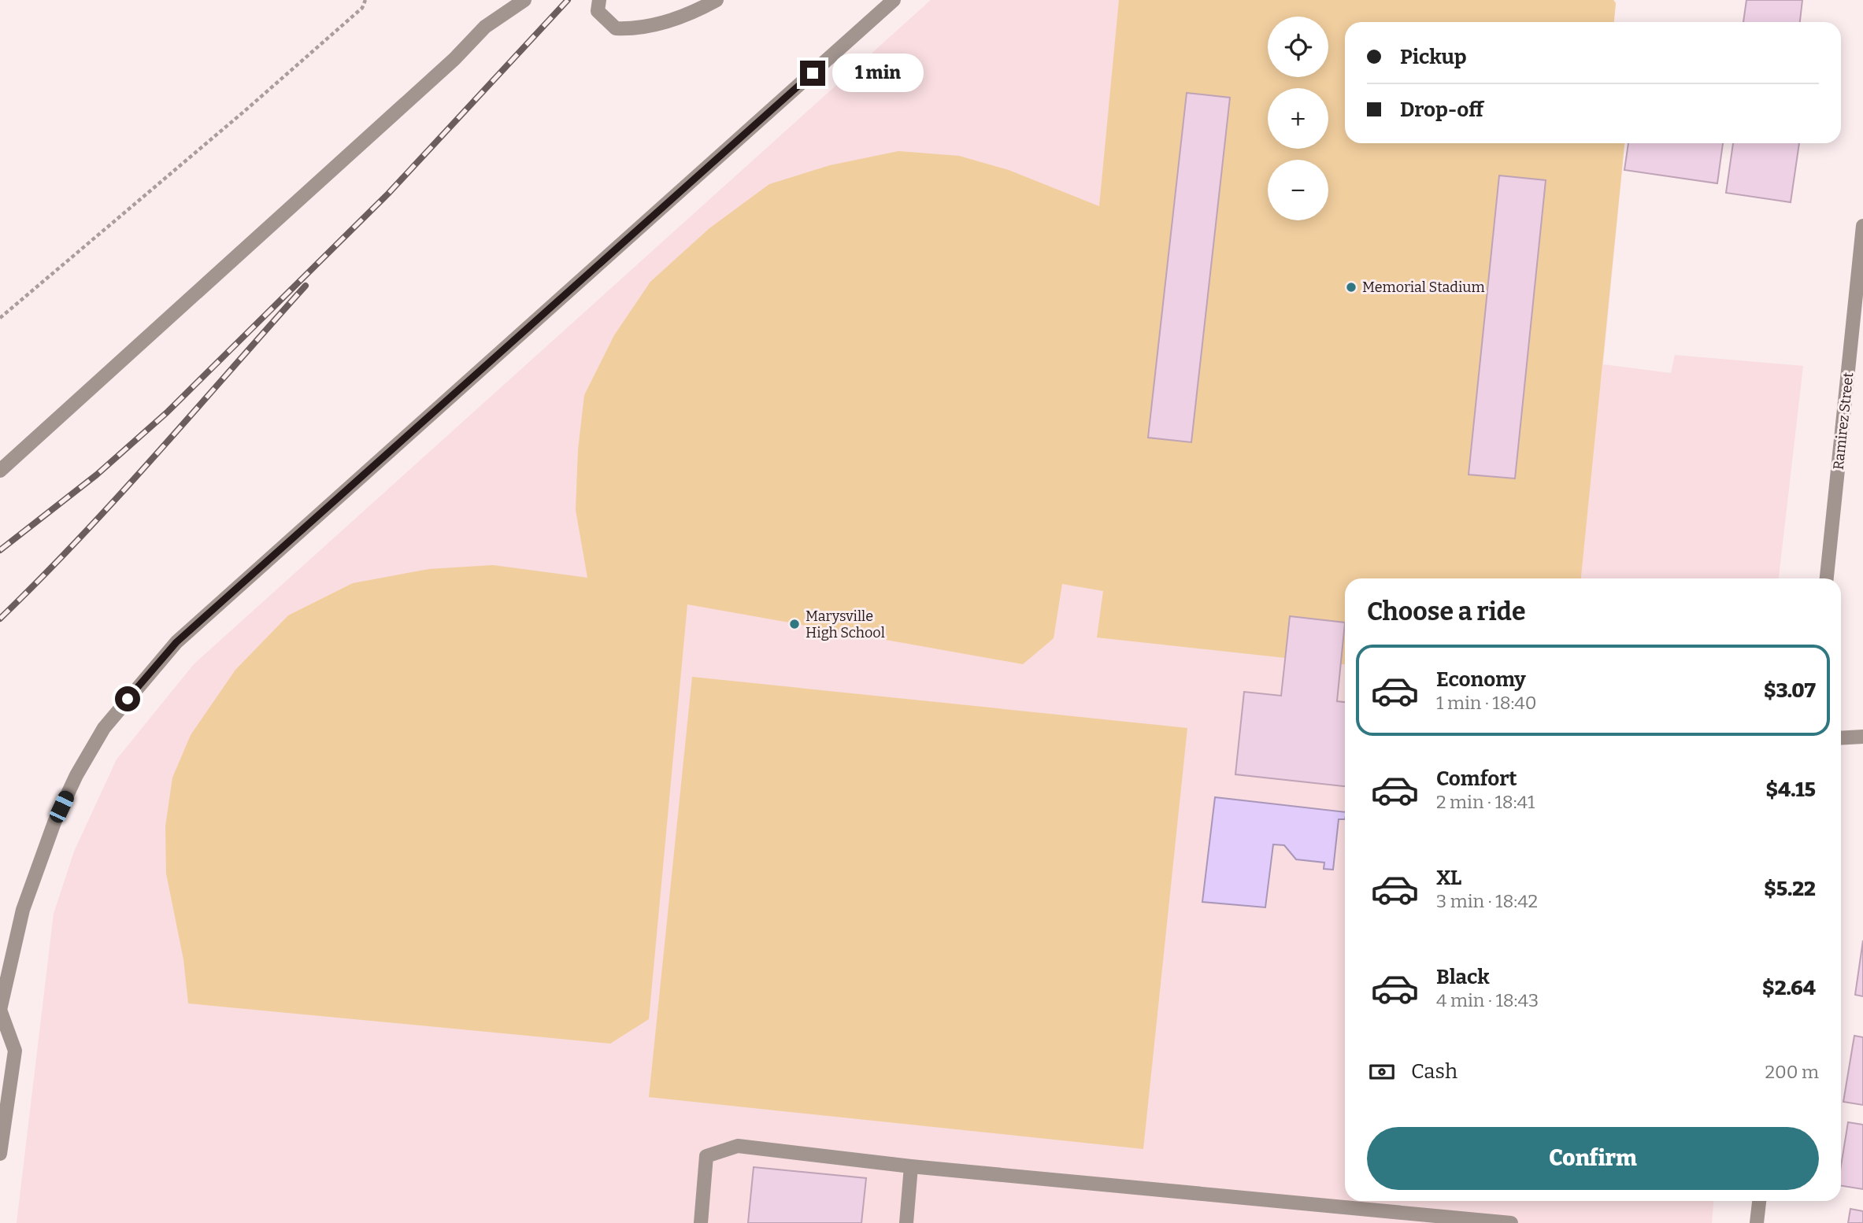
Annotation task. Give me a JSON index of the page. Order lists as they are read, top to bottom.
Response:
{
  "streets": {
    "street": ["Ramirez Street"]
  },
  "places": ["Memorial Stadium", "Marysville High School"],
  "page": {
    "map_buttons": ["+", "−"],
    "banner": ["Pickup", "Drop-off"],
    "bubble": "1 min",
    "heading": "Choose a ride",
    "list": [
      {
        "name": "Economy",
        "note": "1 min · 18:40",
        "value": "$3.07"
      },
      {
        "name": "Comfort",
        "note": "2 min · 18:41",
        "value": "$4.15"
      },
      {
        "name": "XL",
        "note": "3 min · 18:42",
        "value": "$5.22"
      },
      {
        "name": "Black",
        "note": "4 min · 18:43",
        "value": "$2.64"
      }
    ],
    "pay": ["Cash", "200 m"],
    "buttons": "Confirm"
  }
}
